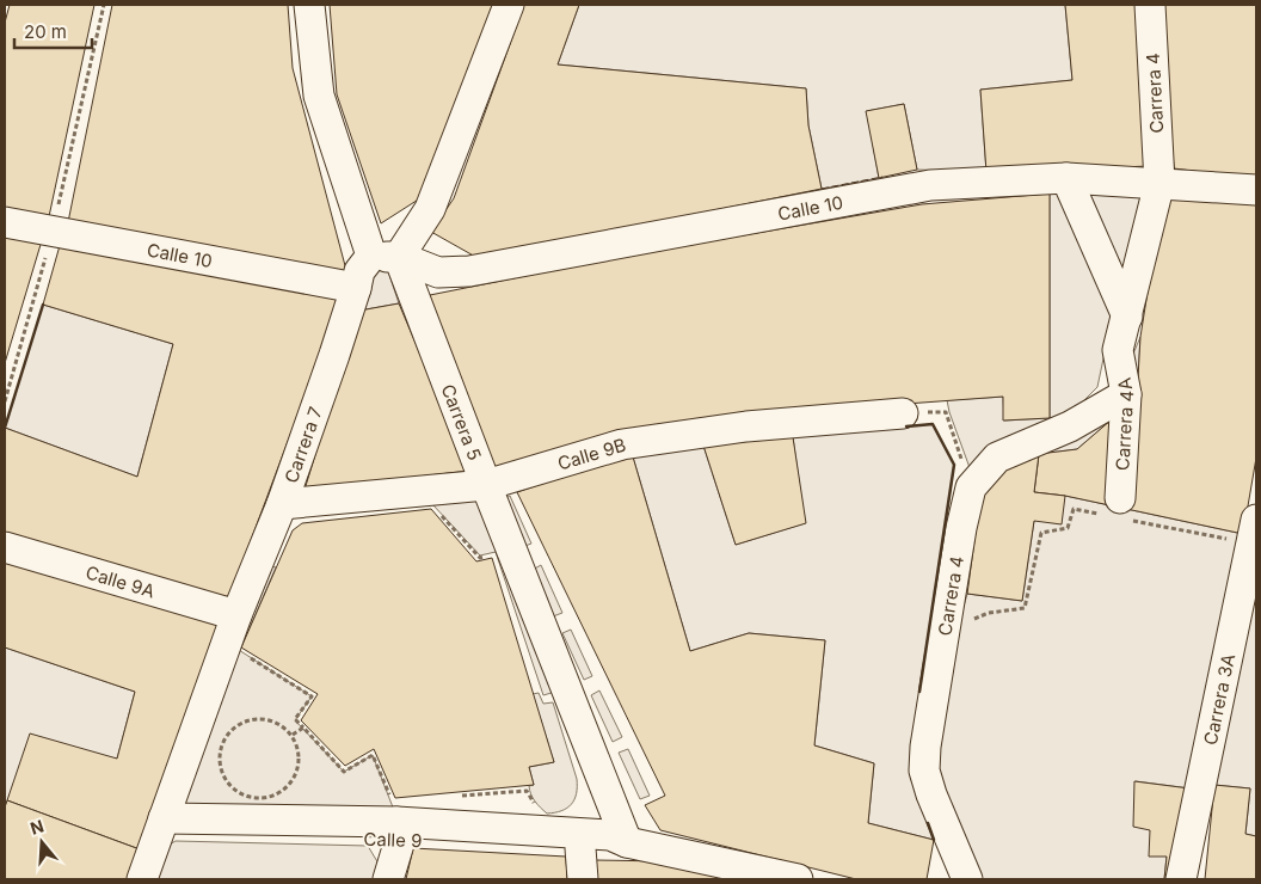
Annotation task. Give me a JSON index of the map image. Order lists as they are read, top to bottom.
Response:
{
  "streets": {
    "street": [
      "Carrera 4",
      "Calle 10",
      "Carrera 5",
      "Carrera 4A",
      "Carrera 7",
      "Calle 9B",
      "Calle 9A",
      "Carrera 3A",
      "Calle 9"
    ]
  },
  "crossings": [
    ["Carrera 4", "Calle 10"],
    ["Carrera 4", "Carrera 4A"],
    ["Calle 10", "Carrera 5"],
    ["Calle 10", "Carrera 4A"],
    ["Calle 10", "Carrera 7"],
    ["Carrera 5", "Carrera 7"],
    ["Carrera 5", "Calle 9B"],
    ["Carrera 5", "Calle 9"],
    ["Carrera 7", "Calle 9B"],
    ["Carrera 7", "Calle 9A"],
    ["Carrera 7", "Calle 9"]
  ],
  "scale_bar": "20 m",
  "north": "top"
}
